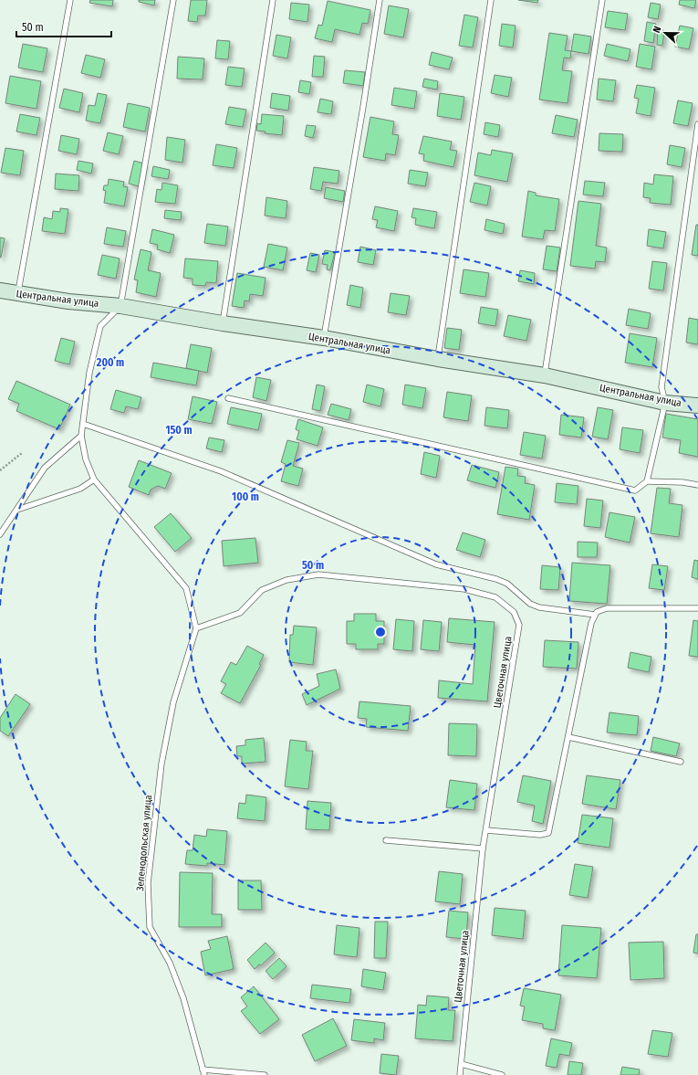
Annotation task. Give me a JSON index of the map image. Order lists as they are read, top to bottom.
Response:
{
  "streets": {
    "street": ["Центральная улица"],
    "lane": ["Цветочная улица", "Зеленодольская улица"]
  },
  "crossings": [
    ["Цветочная улица", "Зеленодольская улица"]
  ],
  "scale_bar": "50 m",
  "north": "left",
  "rings": [
    "200 m",
    "150 m",
    "100 m",
    "50 m"
  ]
}
